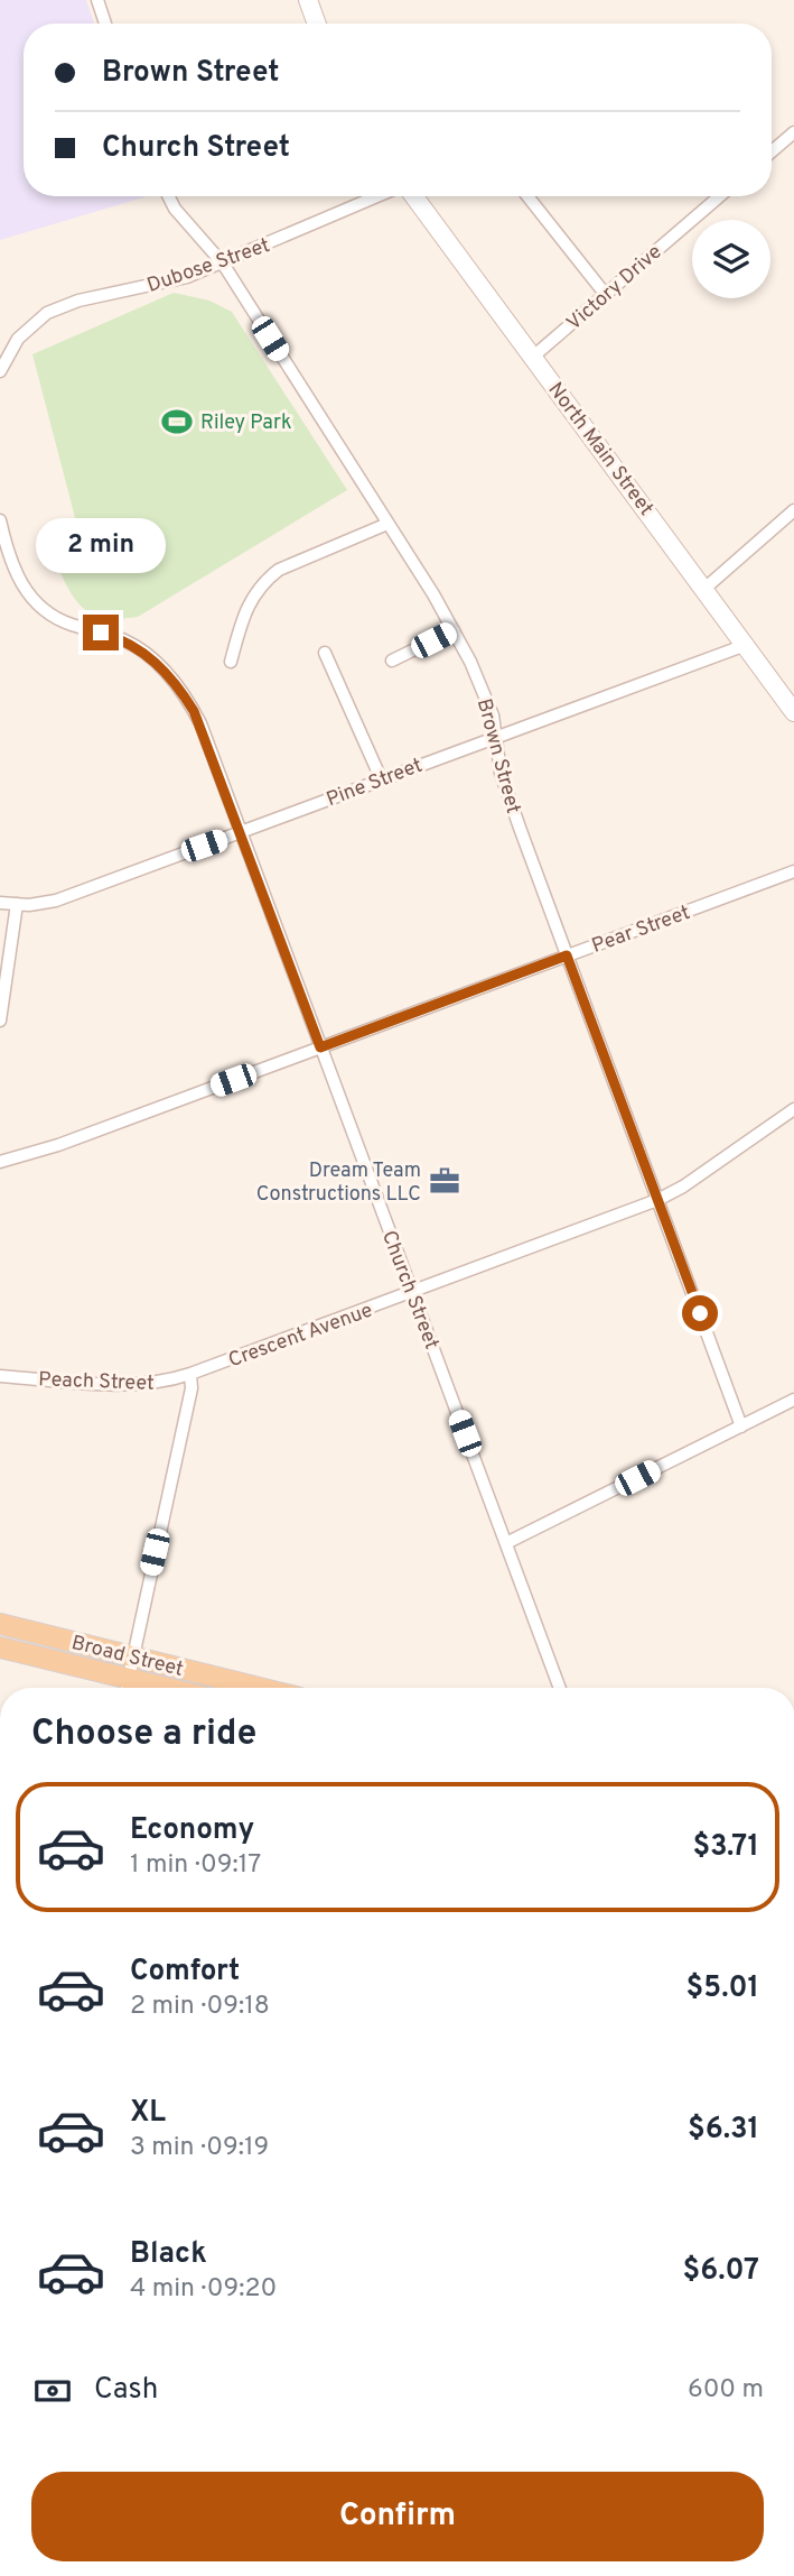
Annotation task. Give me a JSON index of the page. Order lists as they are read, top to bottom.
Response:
{
  "streets": {
    "main road": ["North Main Street", "Broad Street"],
    "street": [
      "Dubose Street",
      "Victory Drive",
      "Brown Street",
      "Pine Street",
      "Pear Street",
      "Church Street",
      "Crescent Avenue",
      "Peach Street"
    ]
  },
  "crossings": [
    ["Dubose Street", "Brown Street"],
    ["Victory Drive", "North Main Street"],
    ["North Main Street", "Pine Street"],
    ["Brown Street", "Pine Street"],
    ["Brown Street", "Pear Street"],
    ["Brown Street", "Crescent Avenue"],
    ["Pine Street", "Church Street"],
    ["Pear Street", "Church Street"],
    ["Church Street", "Crescent Avenue"],
    ["Crescent Avenue", "Peach Street"]
  ],
  "places": {
    "sports": ["Riley Park"],
    "office": ["Dream Team Constructions LLC"]
  },
  "page": {
    "banner": ["Brown Street", "Church Street"],
    "bubble": "2 min",
    "heading": "Choose a ride",
    "list": [
      {
        "name": "Economy",
        "note": "1 min · 09:17",
        "value": "$3.71"
      },
      {
        "name": "Comfort",
        "note": "2 min · 09:18",
        "value": "$5.01"
      },
      {
        "name": "XL",
        "note": "3 min · 09:19",
        "value": "$6.31"
      },
      {
        "name": "Black",
        "note": "4 min · 09:20",
        "value": "$6.07"
      }
    ],
    "pay": ["Cash", "600 m"],
    "buttons": "Confirm"
  }
}
